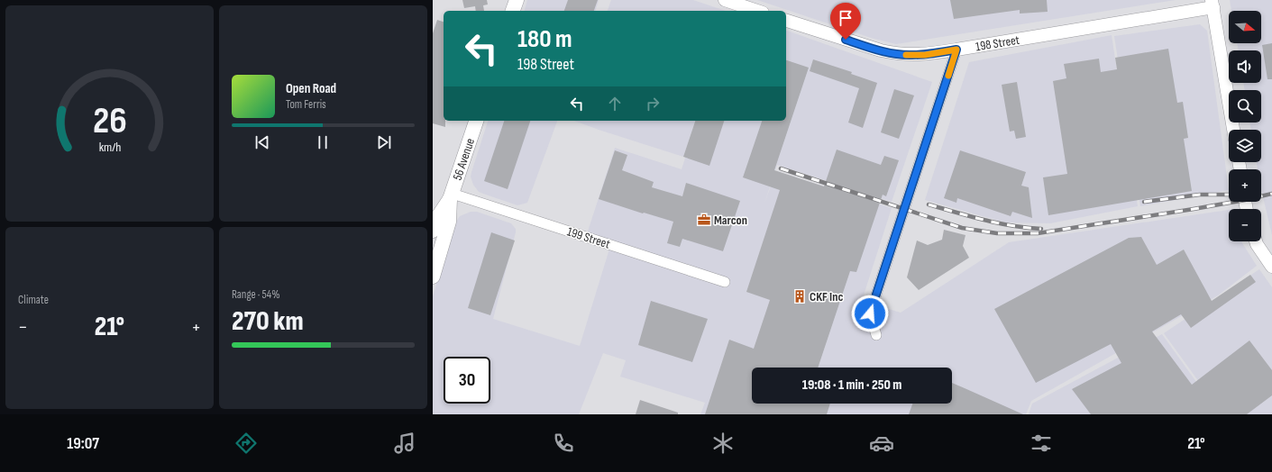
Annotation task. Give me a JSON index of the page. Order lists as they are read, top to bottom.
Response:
{
  "streets": {
    "main road": ["56 Avenue"],
    "street": ["198 Street", "199 Street"]
  },
  "crossings": [
    ["56 Avenue", "199 Street"]
  ],
  "places": {
    "office": ["Marcon"],
    "building": ["CKF Inc"]
  },
  "north": "right",
  "page": {
    "map_buttons": ["+", "−"],
    "turn": ["180 m", "198 Street"],
    "song": ["Open Road", "Tom Ferris"],
    "tile": [
      "Climate",
      ["Range · 54%", "270 km"]
    ],
    "heat": ["−", "21°", "+"],
    "limit": "30",
    "trip": "19:08 · 1 min · 250 m",
    "tabs": ["19:07", "21°"],
    "gauge": ["26", "km/h"]
  }
}
